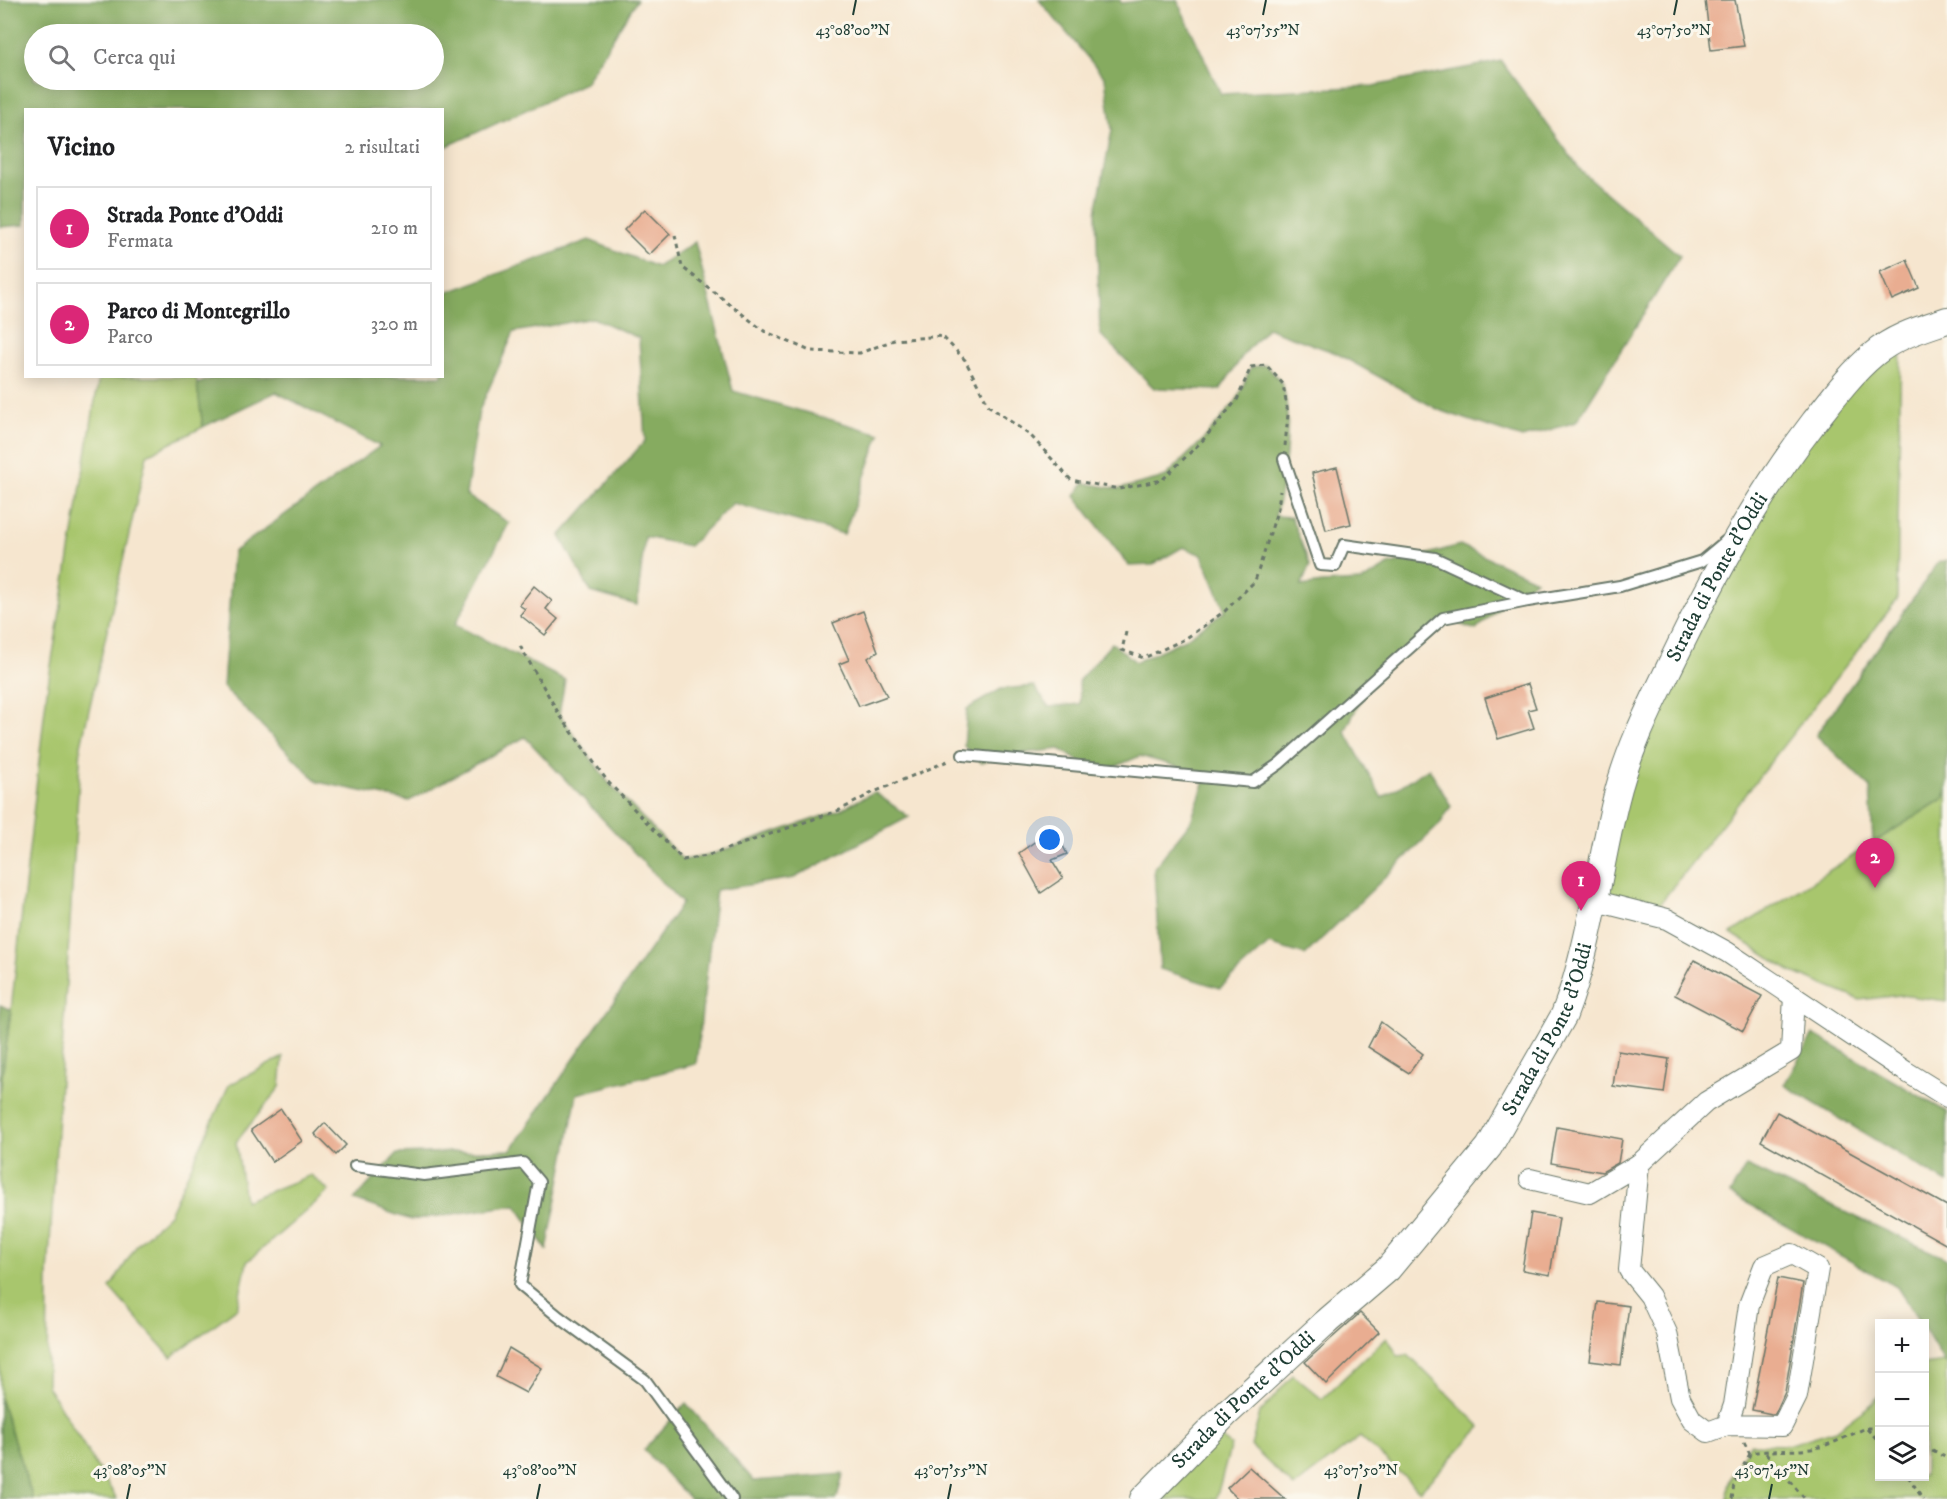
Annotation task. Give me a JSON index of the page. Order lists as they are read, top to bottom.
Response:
{
  "streets": {
    "street": ["Strada di Ponte d'Oddi"]
  },
  "page": {
    "search": "Cerca qui",
    "heading": ["Vicino", "2 risultati"],
    "list": [
      {
        "mark": "1",
        "name": "Strada Ponte d'Oddi",
        "note": "Fermata",
        "value": "210 m"
      },
      {
        "mark": "2",
        "name": "Parco di Montegrillo",
        "note": "Parco",
        "value": "320 m"
      }
    ],
    "pins": ["2", "1"],
    "map_buttons": ["+", "−"]
  },
  "coordinates": [
    "43°08'00\"N",
    "43°07'55\"N",
    "43°07'50\"N",
    "43°08'05\"N",
    "43°07'45\"N"
  ]
}
